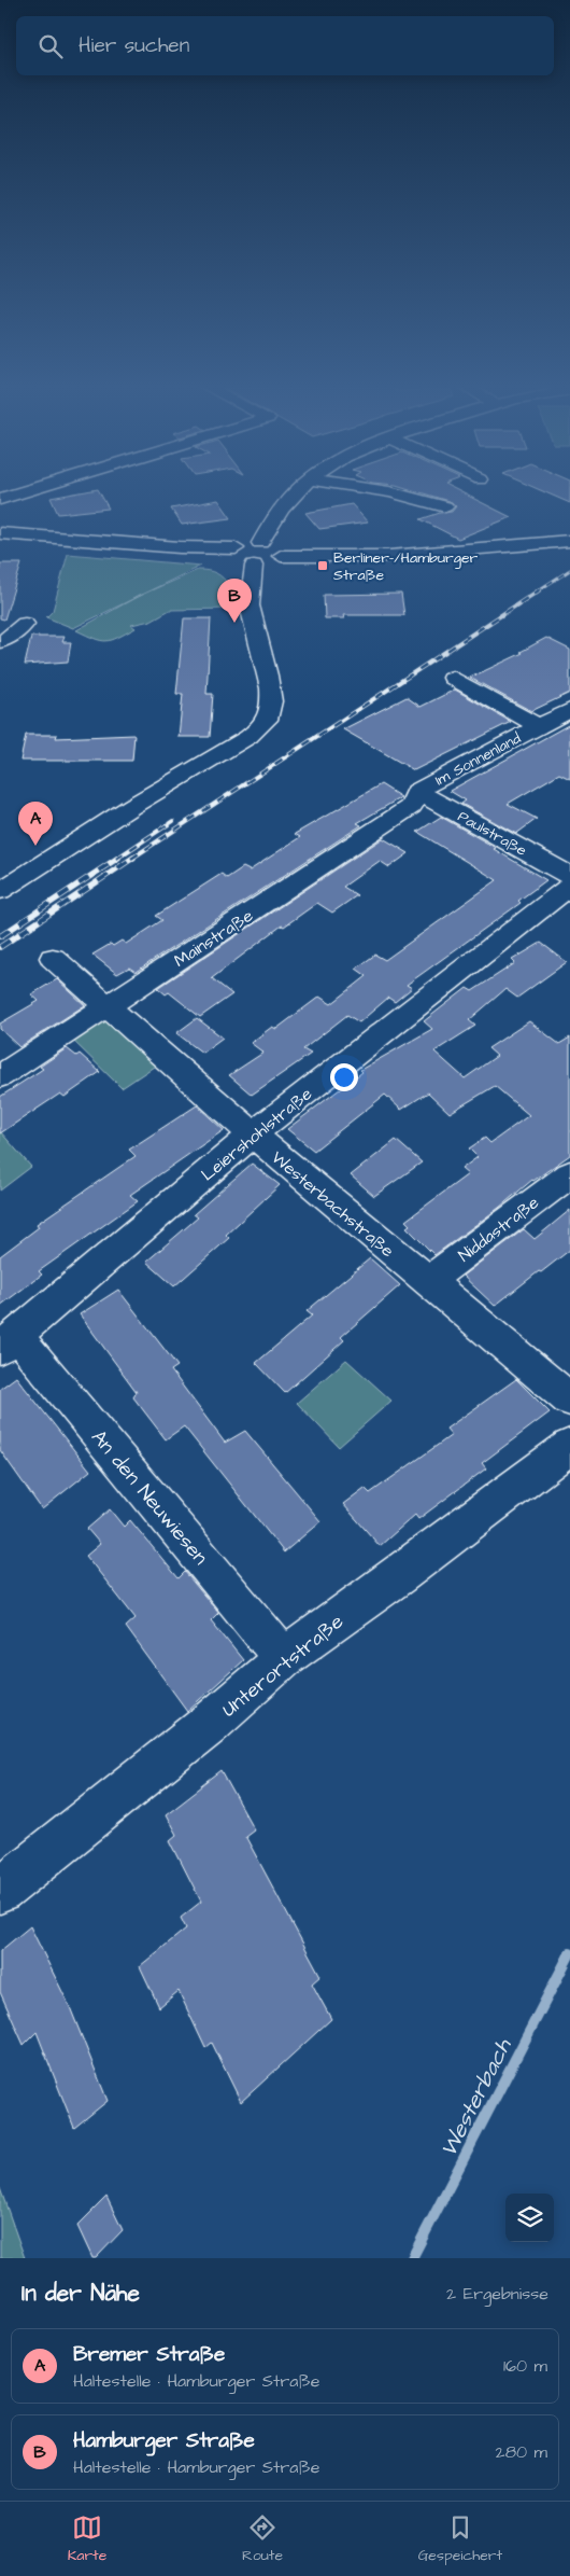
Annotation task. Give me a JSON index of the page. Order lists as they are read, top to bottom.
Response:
{
  "streets": {
    "street": [
      "Im Sonnenland",
      "Paulstraße",
      "Mainstraße",
      "Leiershohlstraße",
      "Westerbachstraße",
      "Niddastraße",
      "An den Neuwiesen",
      "Unterortstraße"
    ]
  },
  "crossings": [
    ["Im Sonnenland", "Paulstraße"],
    ["Im Sonnenland", "Mainstraße"],
    ["Paulstraße", "Mainstraße"],
    ["Mainstraße", "Westerbachstraße"],
    ["Leiershohlstraße", "Westerbachstraße"],
    ["Leiershohlstraße", "An den Neuwiesen"],
    ["Westerbachstraße", "Niddastraße"],
    ["An den Neuwiesen", "Unterortstraße"]
  ],
  "water": ["Westerbach"],
  "places": {
    "transit": ["Berliner-/Hamburger Straße"]
  },
  "page": {
    "search": "Hier suchen",
    "pins": ["B", "A"],
    "heading": ["In der Nähe", "2 Ergebnisse"],
    "list": [
      {
        "mark": "A",
        "name": "Bremer Straße",
        "note": "Haltestelle · Hamburger Straße",
        "value": "160 m"
      },
      {
        "mark": "B",
        "name": "Hamburger Straße",
        "note": "Haltestelle · Hamburger Straße",
        "value": "280 m"
      }
    ],
    "nav": ["Karte", "Route", "Gespeichert"]
  }
}
